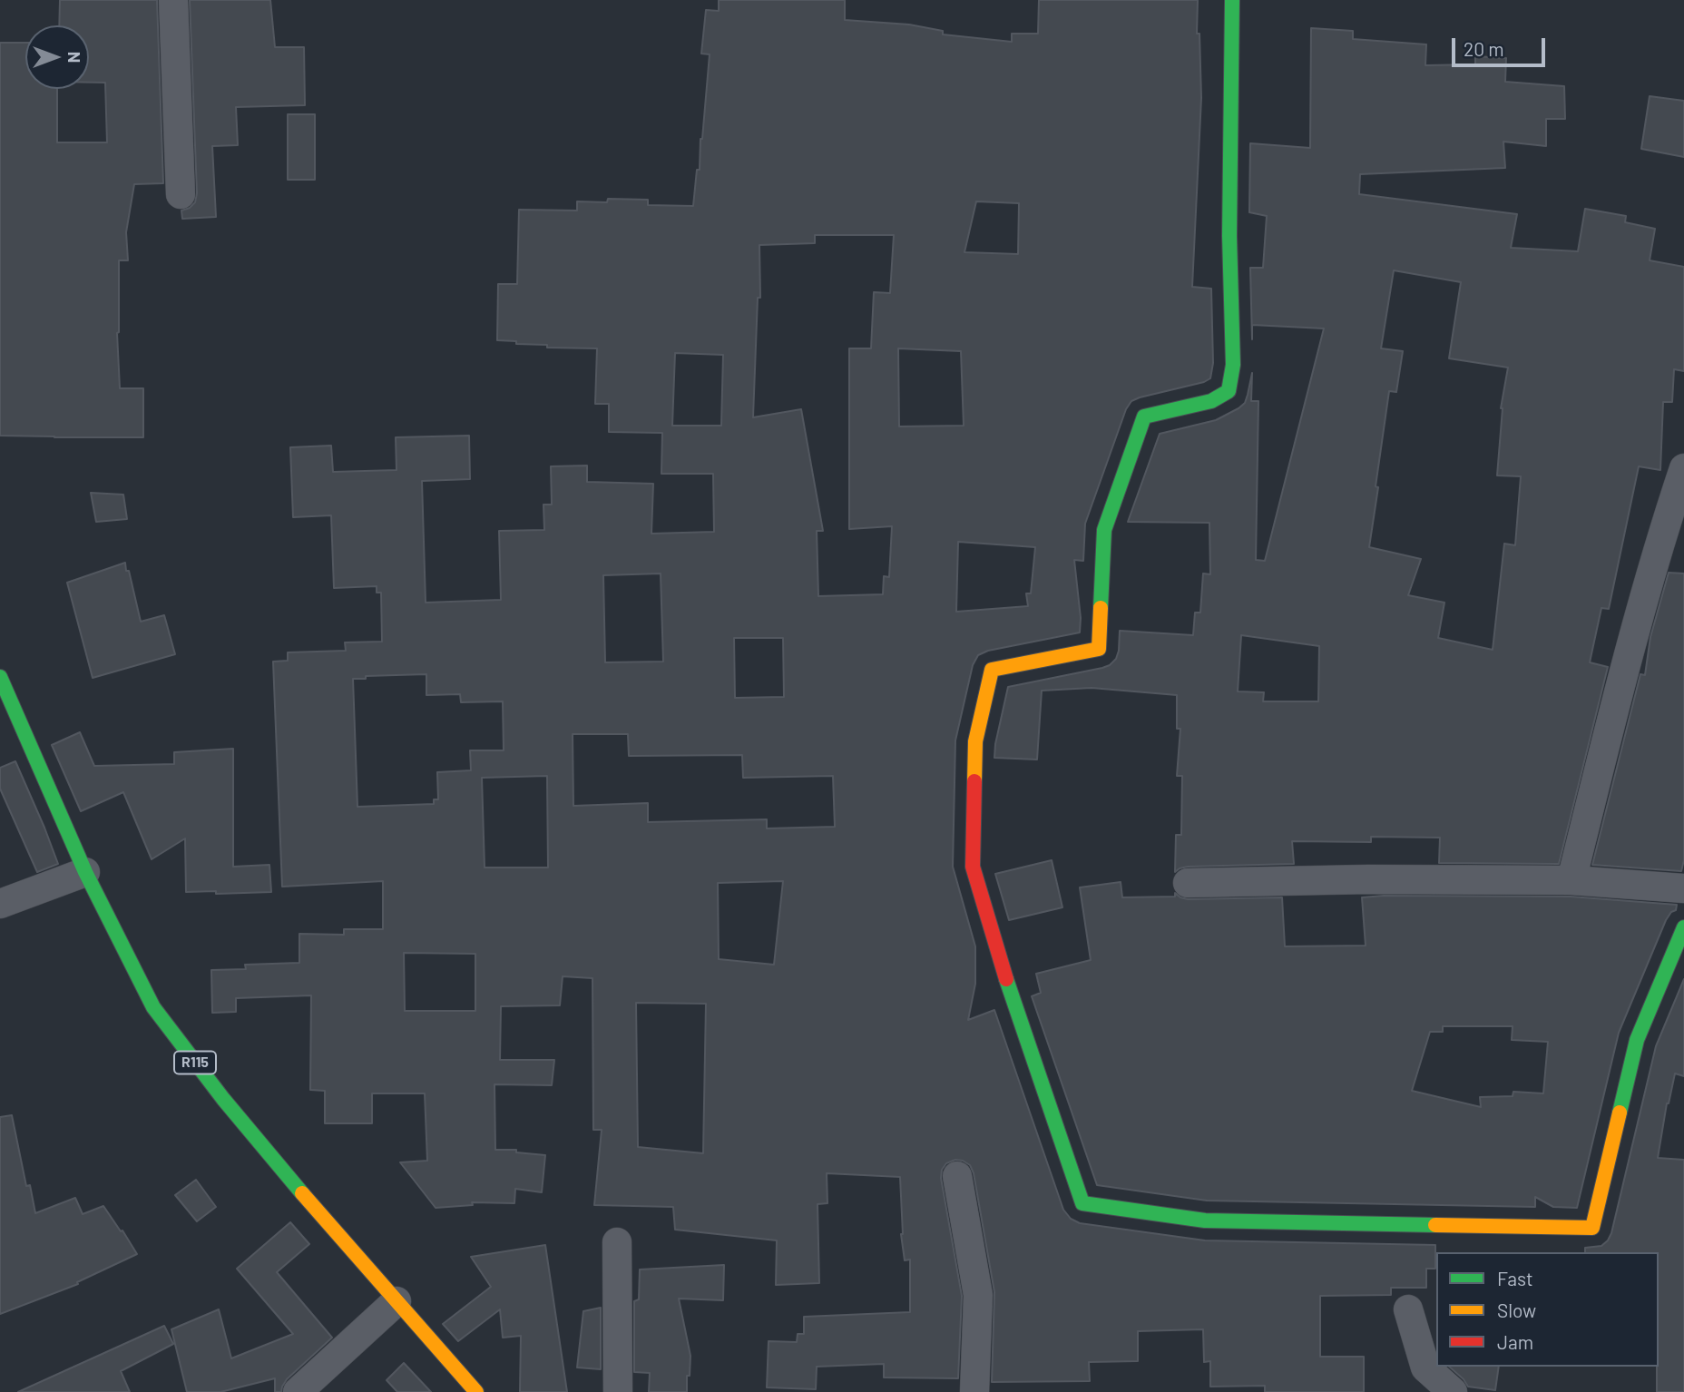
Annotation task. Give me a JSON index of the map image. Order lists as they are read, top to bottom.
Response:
{
  "streets": {
    "street": ["R115"]
  },
  "legend": ["Fast", "Slow", "Jam"],
  "scale_bar": "20 m",
  "north": "right"
}
